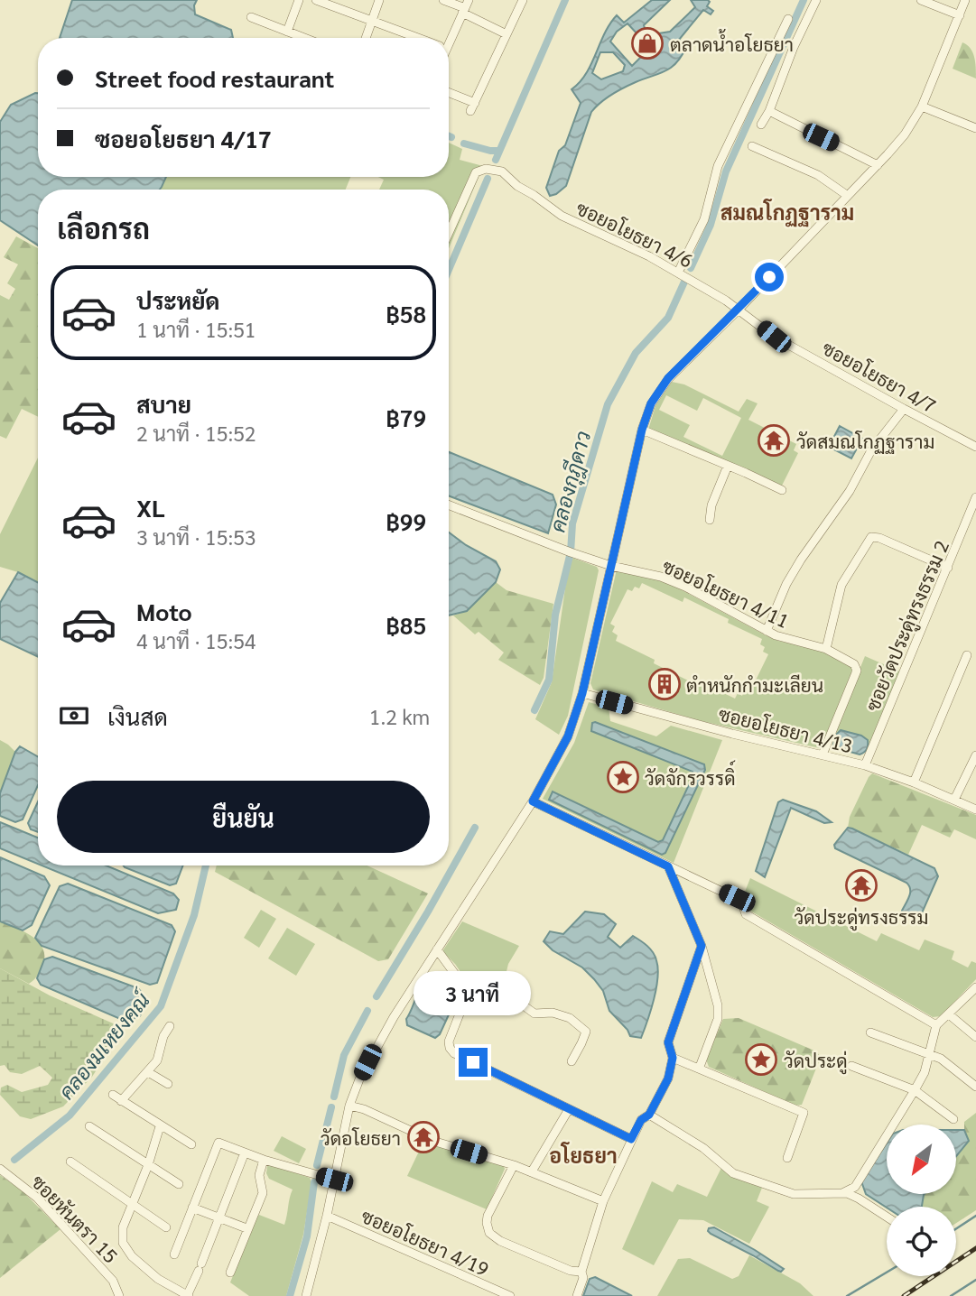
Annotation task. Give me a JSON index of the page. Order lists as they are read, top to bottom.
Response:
{
  "streets": {
    "street": [
      "ซอยอโยธยา 4/6",
      "ซอยอโยธยา 4/7",
      "ซอยอโยธยา 4/11",
      "ซอยวัดประดู่ทรงธรรม 2",
      "ซอยอโยธยา 4/13",
      "ซอยหันตรา 15",
      "ซอยอโยธยา 4/19"
    ]
  },
  "crossings": [
    ["ซอยอโยธยา 4/6", "ซอยอโยธยา 4/7"],
    ["ซอยอโยธยา 4/11", "ซอยอโยธยา 4/13"],
    ["ซอยวัดประดู่ทรงธรรม 2", "ซอยอโยธยา 4/13"]
  ],
  "districts": ["สมณโกฏฐาราม", "อโยธยา"],
  "water": ["คลองกุฎีดาว", "คลองมเหยงคณ์"],
  "places": {
    "shop": ["ตลาดน้ำอโยธยา"],
    "temple": ["วัดสมณโกฏฐาราม", "วัดประดู่ทรงธรรม", "วัดอโยธยา"],
    "building": ["ตำหนักกำมะเลียน"],
    "place": ["วัดจักรวรรดิ์", "วัดประดู่"]
  },
  "north": "bottom left",
  "page": {
    "banner": ["Street food restaurant", "ซอยอโยธยา 4/17"],
    "heading": "เลือกรถ",
    "list": [
      {
        "name": "ประหยัด",
        "note": "1 นาที · 15:51",
        "value": "฿58"
      },
      {
        "name": "สบาย",
        "note": "2 นาที · 15:52",
        "value": "฿79"
      },
      {
        "name": "XL",
        "note": "3 นาที · 15:53",
        "value": "฿99"
      },
      {
        "name": "Moto",
        "note": "4 นาที · 15:54",
        "value": "฿85"
      }
    ],
    "pay": ["เงินสด", "1.2 km"],
    "buttons": "ยืนยัน",
    "bubble": "3 นาที"
  }
}
